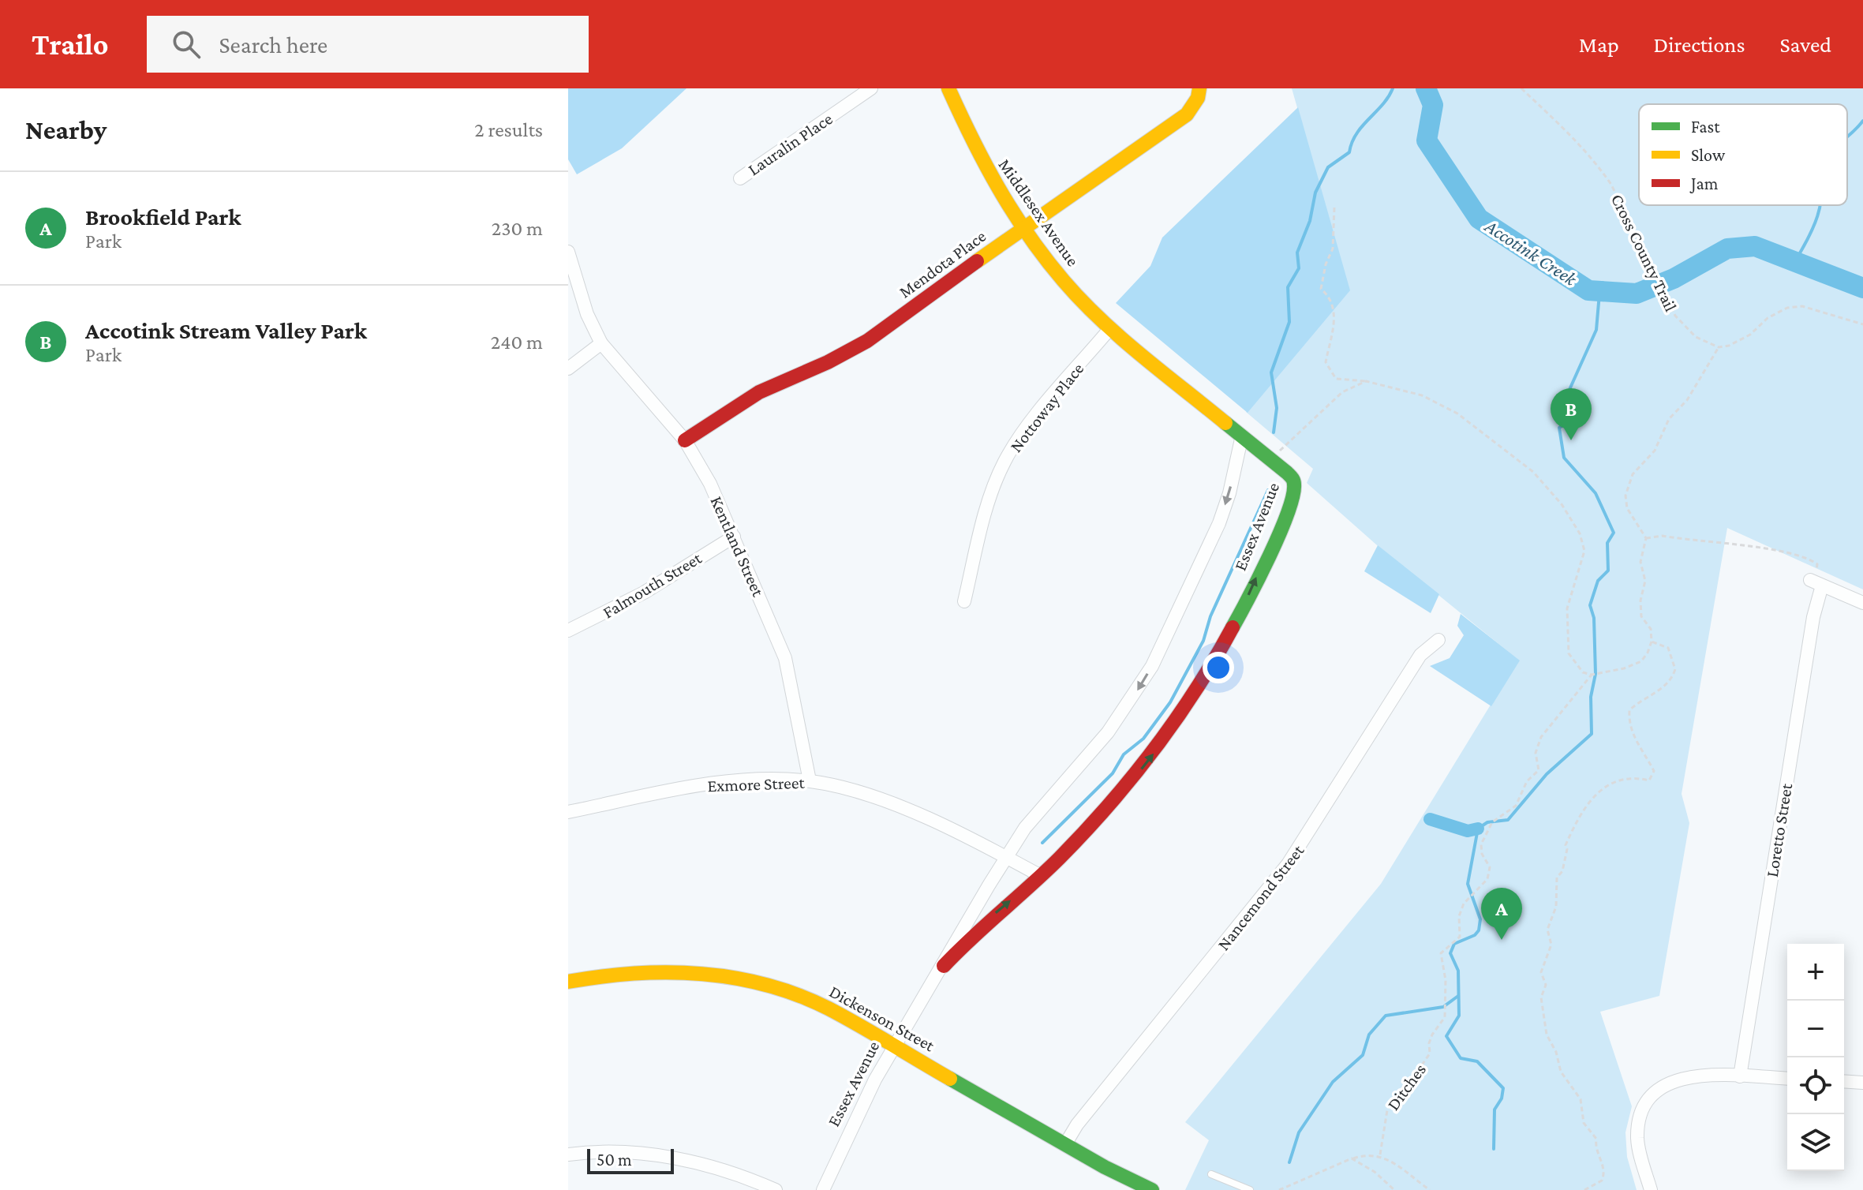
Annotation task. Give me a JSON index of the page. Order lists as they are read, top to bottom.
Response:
{
  "streets": {
    "street": [
      "Lauralin Place",
      "Middlesex Avenue",
      "Mendota Place",
      "Nottoway Place",
      "Essex Avenue",
      "Kentland Street",
      "Falmouth Street",
      "Exmore Street",
      "Loretto Street",
      "Nancemond Street",
      "Dickenson Street"
    ],
    "path": ["Cross County Trail", "Ditches"]
  },
  "crossings": [
    ["Middlesex Avenue", "Mendota Place"],
    ["Middlesex Avenue", "Nottoway Place"],
    ["Middlesex Avenue", "Essex Avenue"],
    ["Mendota Place", "Kentland Street"],
    ["Essex Avenue", "Exmore Street"],
    ["Essex Avenue", "Dickenson Street"],
    ["Kentland Street", "Falmouth Street"],
    ["Kentland Street", "Exmore Street"],
    ["Nancemond Street", "Dickenson Street"]
  ],
  "water": ["Accotink Creek"],
  "legend": ["Fast", "Slow", "Jam"],
  "scale_bar": "50 m",
  "page": {
    "header": "Trailo",
    "search": "Search here",
    "nav": ["Map", "Directions", "Saved"],
    "heading": ["Nearby", "2 results"],
    "list": [
      {
        "mark": "A",
        "name": "Brookfield Park",
        "note": "Park",
        "value": "230 m"
      },
      {
        "mark": "B",
        "name": "Accotink Stream Valley Park",
        "note": "Park",
        "value": "240 m"
      }
    ],
    "pins": ["B", "A"],
    "map_buttons": ["+", "−"],
    "scale": "50 m"
  }
}
